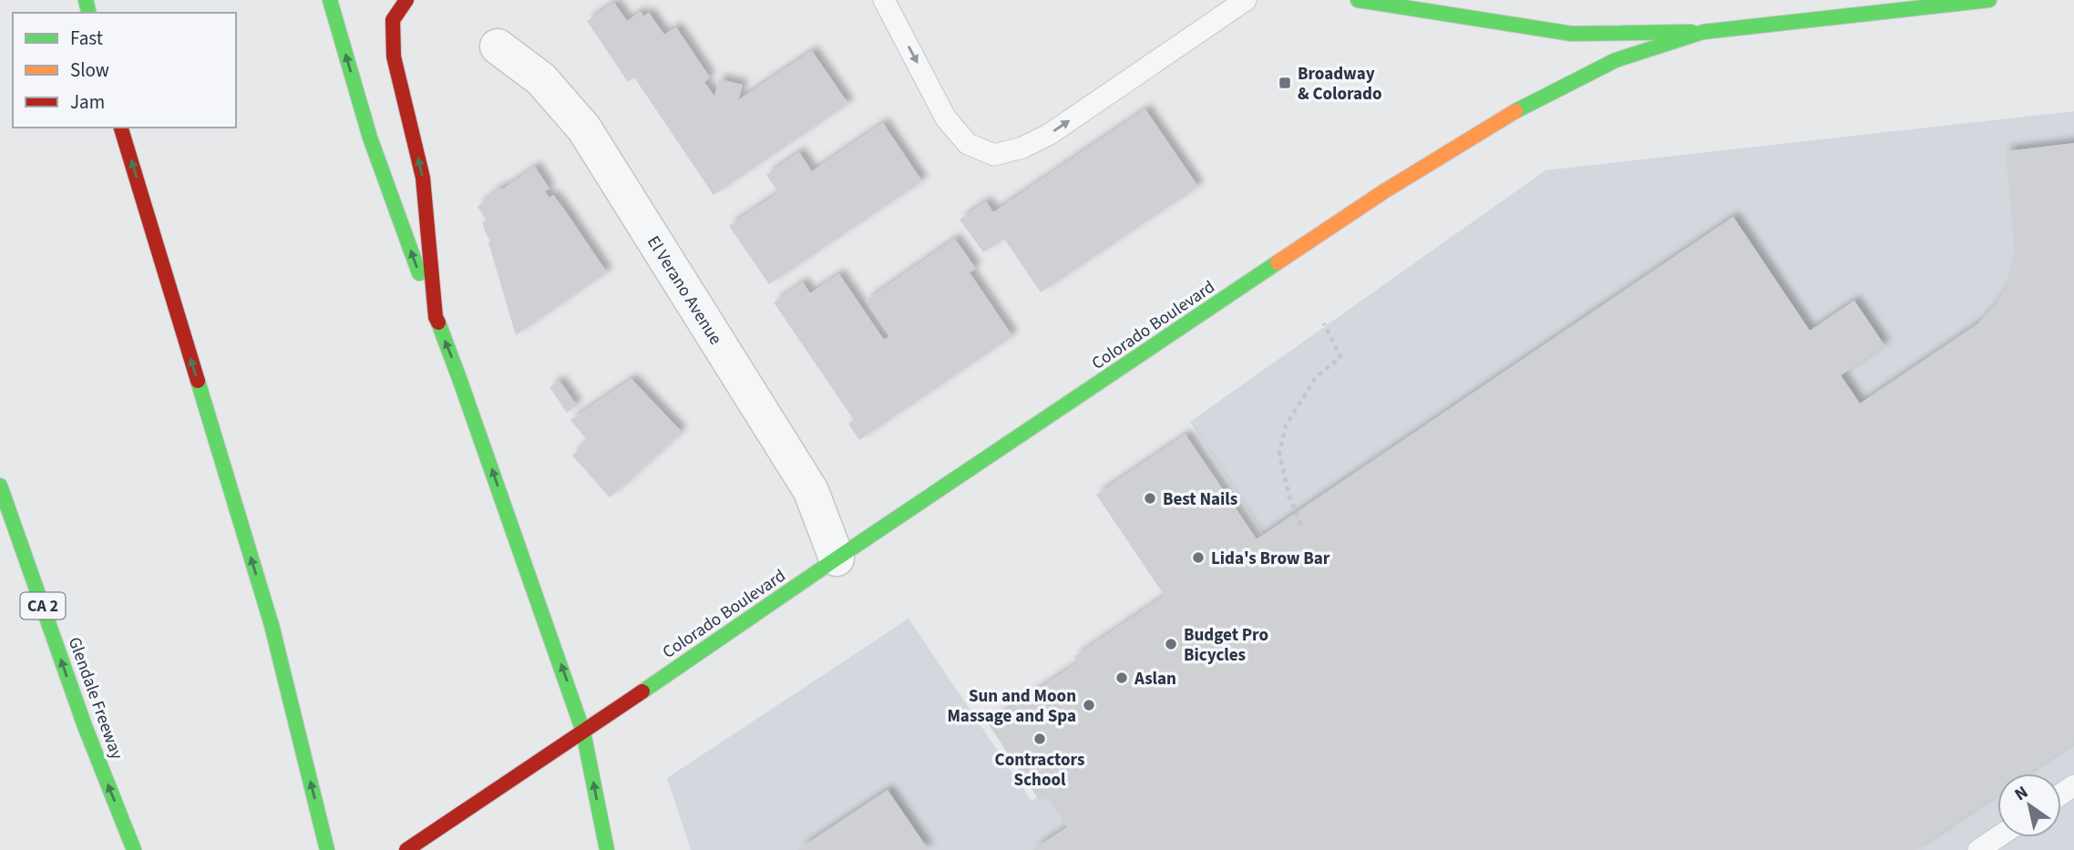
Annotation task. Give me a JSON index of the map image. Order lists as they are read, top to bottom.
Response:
{
  "streets": {
    "main road": ["Colorado Boulevard", "CA 2", "Glendale Freeway"],
    "street": ["El Verano Avenue"]
  },
  "crossings": [
    ["El Verano Avenue", "Colorado Boulevard"]
  ],
  "one_way": ["Glendale Freeway"],
  "places": {
    "transit": ["Broadway & Colorado"],
    "other": [
      "Best Nails",
      "Lida's Brow Bar",
      "Budget Pro Bicycles",
      "Aslan",
      "Sun and Moon Massage and Spa",
      "Contractors School"
    ]
  },
  "legend": ["Fast", "Slow", "Jam"],
  "north": "top left"
}
